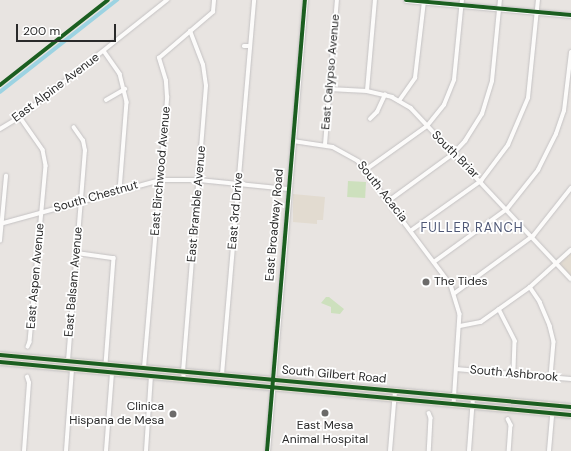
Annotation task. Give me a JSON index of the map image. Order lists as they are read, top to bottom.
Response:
{
  "streets": {
    "main road": ["East Broadway Road", "South Gilbert Road"],
    "street": [
      "East Calypso Avenue",
      "East Alpine Avenue",
      "South Briar",
      "East Birchwood Avenue",
      "South Acacia",
      "South Chestnut",
      "East Bramble Avenue",
      "East 3rd Drive",
      "East Aspen Avenue",
      "East Balsam Avenue",
      "South Ashbrook"
    ]
  },
  "crossings": [
    ["East Calypso Avenue", "South Briar"],
    ["East Calypso Avenue", "South Acacia"],
    ["East Alpine Avenue", "East Aspen Avenue"],
    ["East Birchwood Avenue", "South Chestnut"],
    ["East Birchwood Avenue", "East Bramble Avenue"],
    ["East Birchwood Avenue", "South Gilbert Road"],
    ["South Acacia", "East Broadway Road"],
    ["South Acacia", "South Ashbrook"],
    ["South Acacia", "South Gilbert Road"],
    ["South Chestnut", "East Bramble Avenue"],
    ["South Chestnut", "East 3rd Drive"],
    ["South Chestnut", "East Broadway Road"],
    ["South Chestnut", "East Aspen Avenue"],
    ["South Chestnut", "East Balsam Avenue"],
    ["East Bramble Avenue", "South Gilbert Road"],
    ["East 3rd Drive", "South Gilbert Road"],
    ["East Broadway Road", "South Gilbert Road"],
    ["East Balsam Avenue", "South Gilbert Road"]
  ],
  "districts": ["FULLER RANCH"],
  "places": ["The Tides", "East Mesa Animal Hospital", "Clinica Hispana de Mesa"],
  "scale_bar": "200 m"
}
